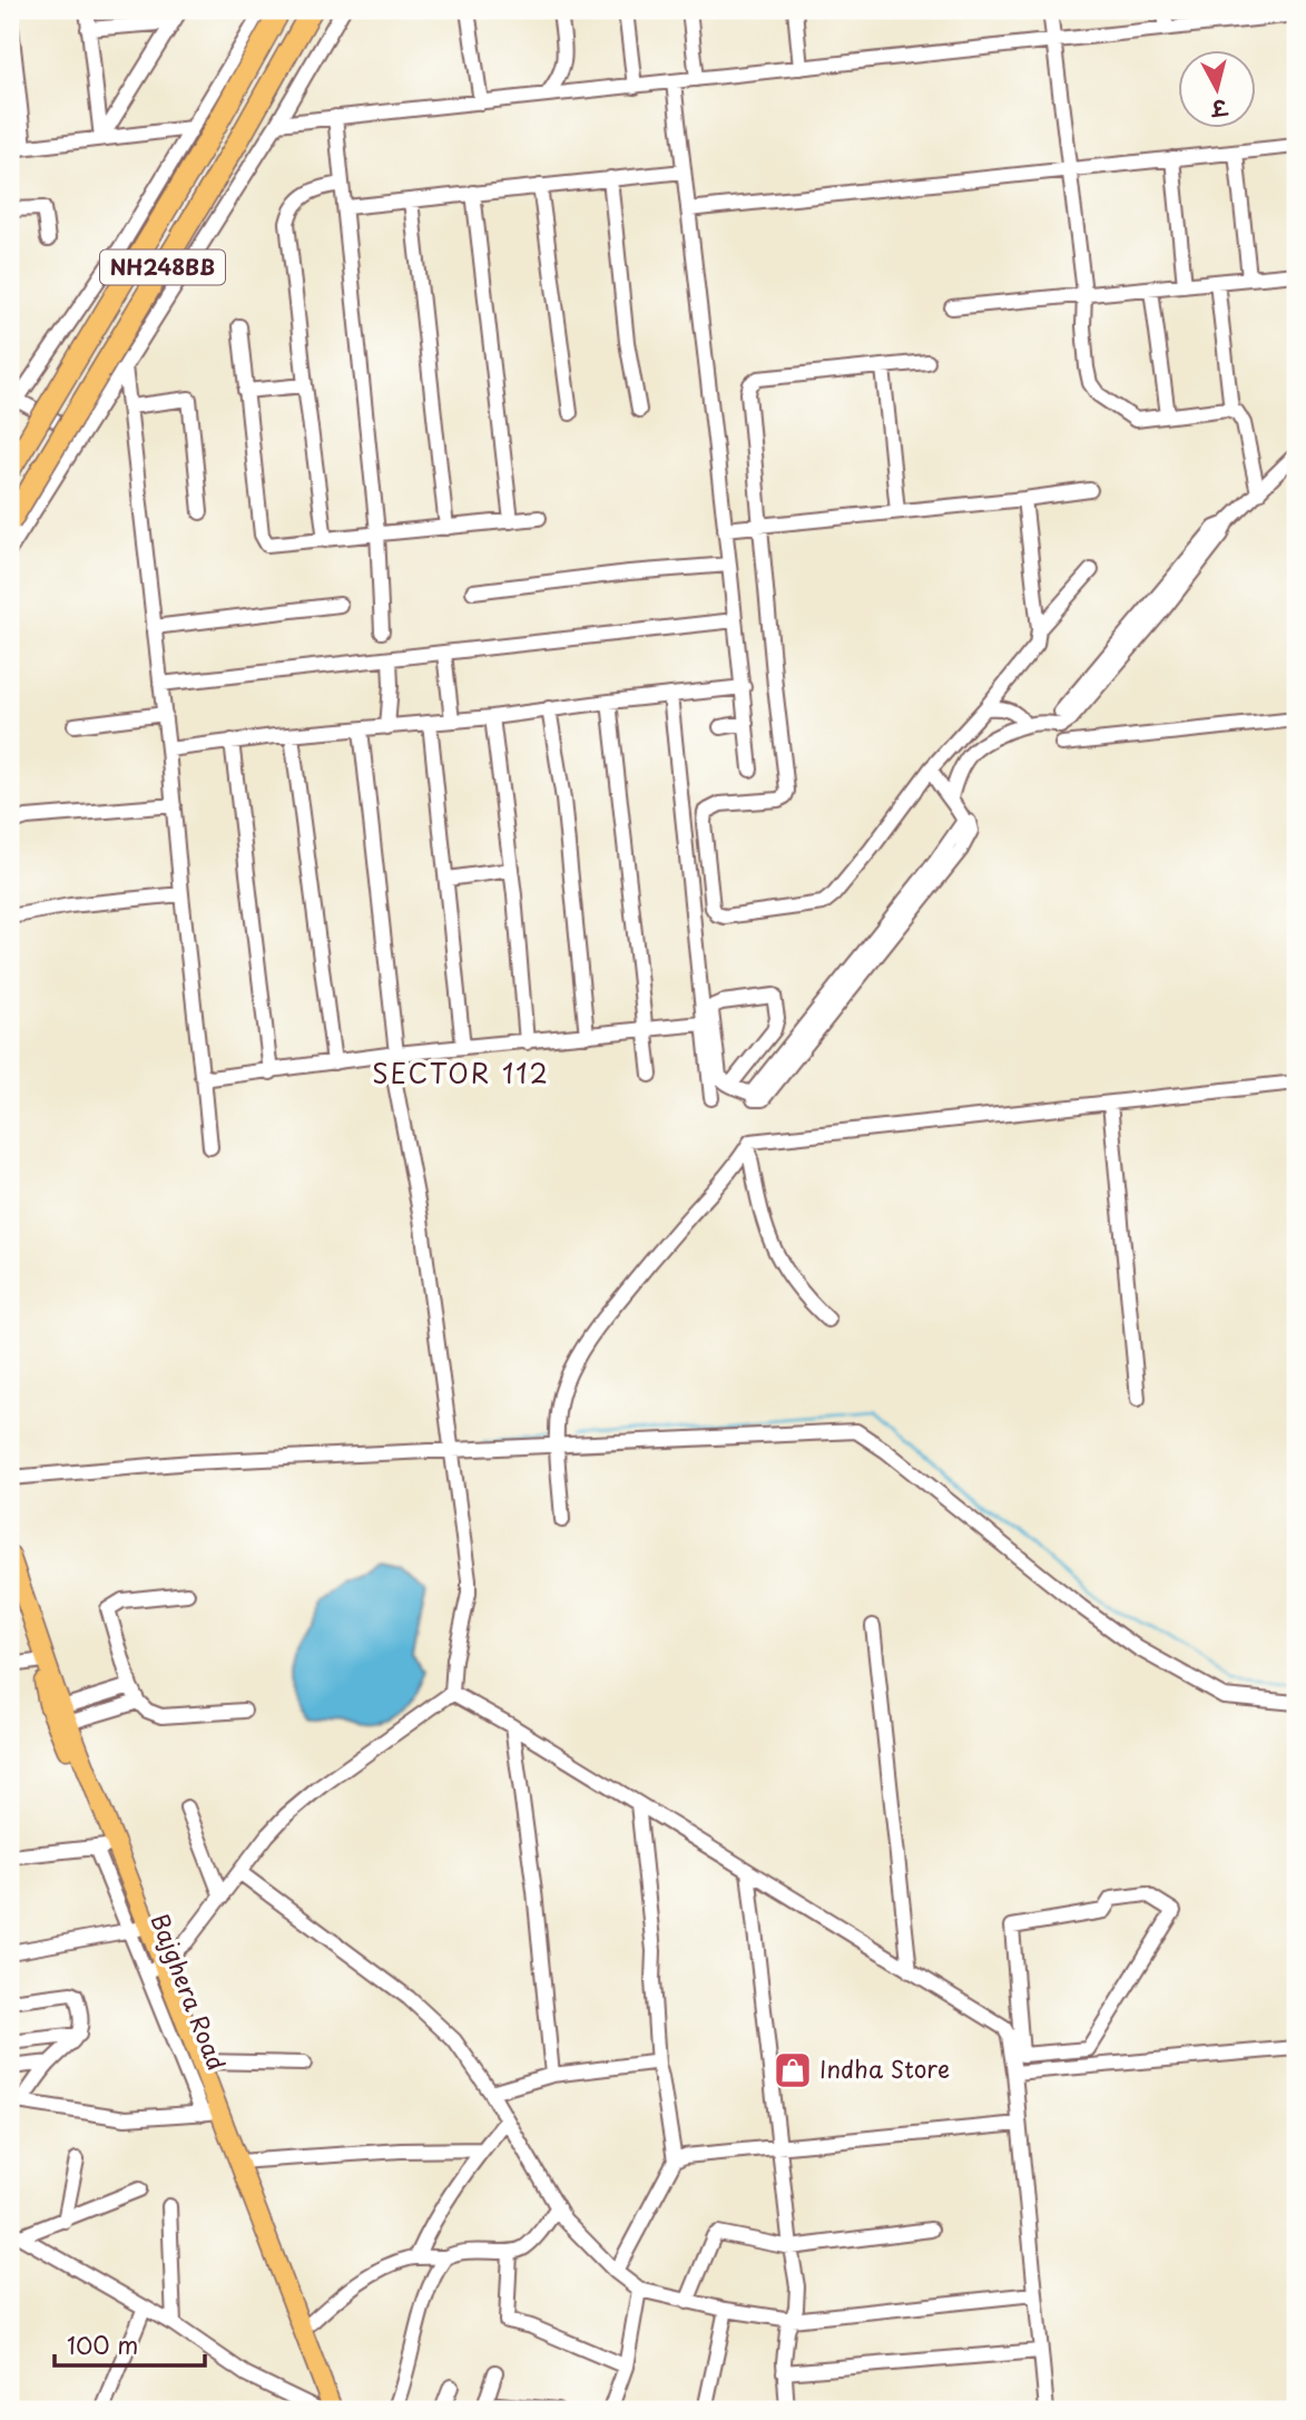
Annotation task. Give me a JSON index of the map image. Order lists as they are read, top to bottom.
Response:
{
  "streets": {
    "highway": ["NH248BB"],
    "main road": ["Bajghera Road"]
  },
  "districts": ["SECTOR 112"],
  "places": {
    "shop": ["Indha Store"]
  },
  "scale_bar": "100 m",
  "north": "bottom"
}
